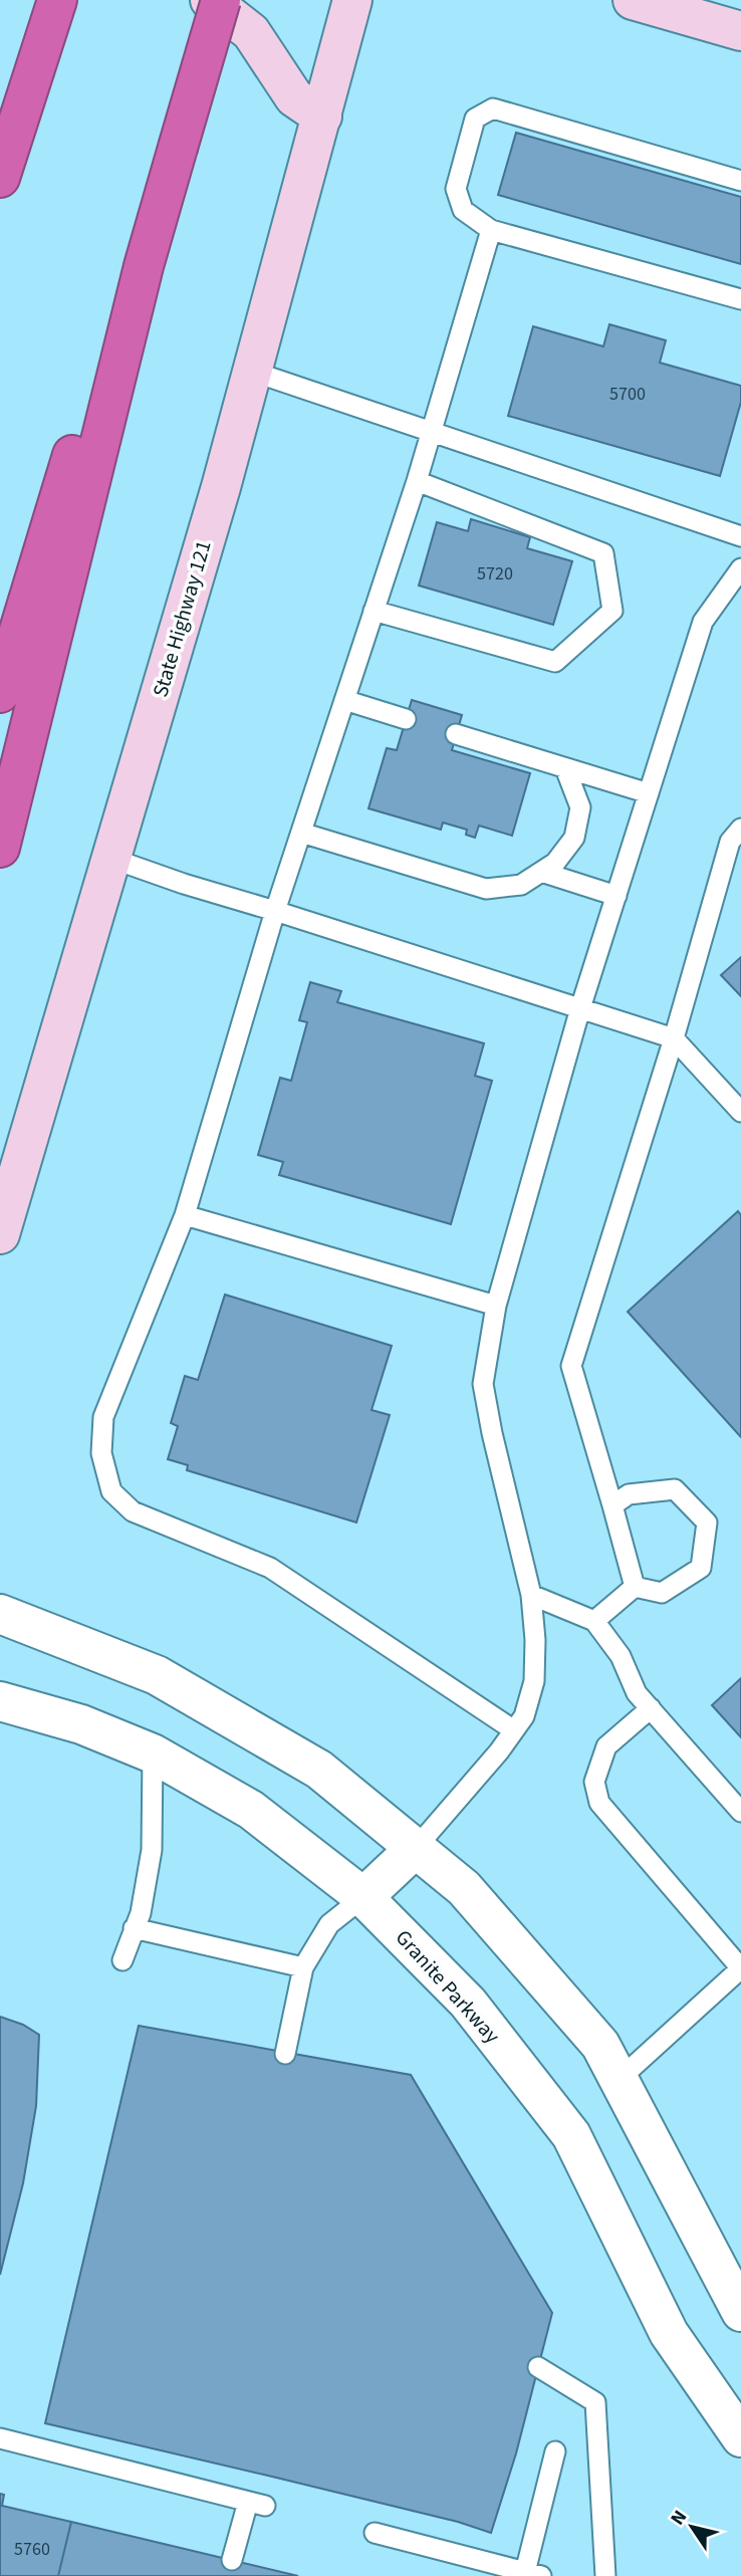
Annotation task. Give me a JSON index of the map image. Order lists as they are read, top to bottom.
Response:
{
  "streets": {
    "main road": ["State Highway 121"],
    "street": ["Granite Parkway"]
  },
  "house_numbers": ["5700", "5720", "5760"],
  "north": "top left"
}
